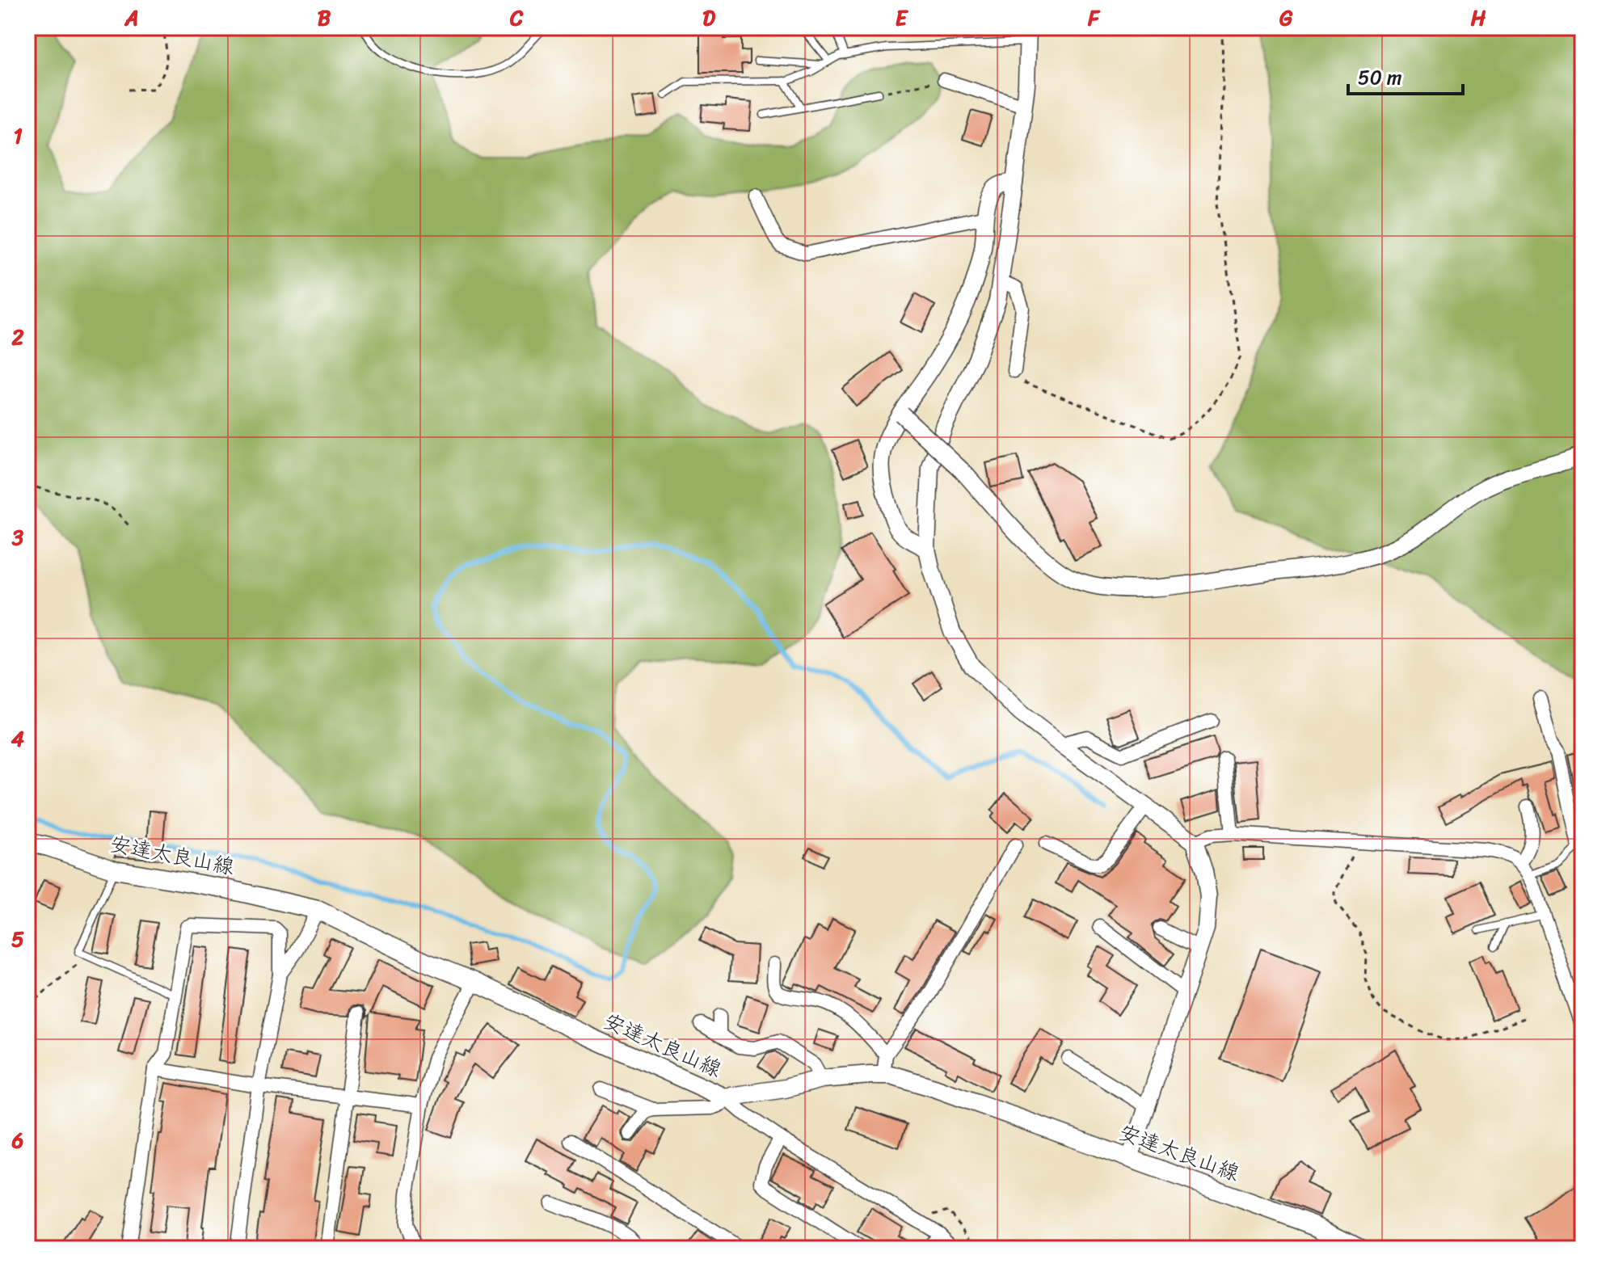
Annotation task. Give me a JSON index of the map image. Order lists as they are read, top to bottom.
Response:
{
  "streets": {
    "main road": ["安達太良山線"]
  },
  "scale_bar": "50 m",
  "grid": {
    "columns": [
      "A",
      "B",
      "C",
      "D",
      "E",
      "F",
      "G",
      "H"
    ],
    "rows": [
      "1",
      "2",
      "3",
      "4",
      "5",
      "6"
    ]
  }
}
